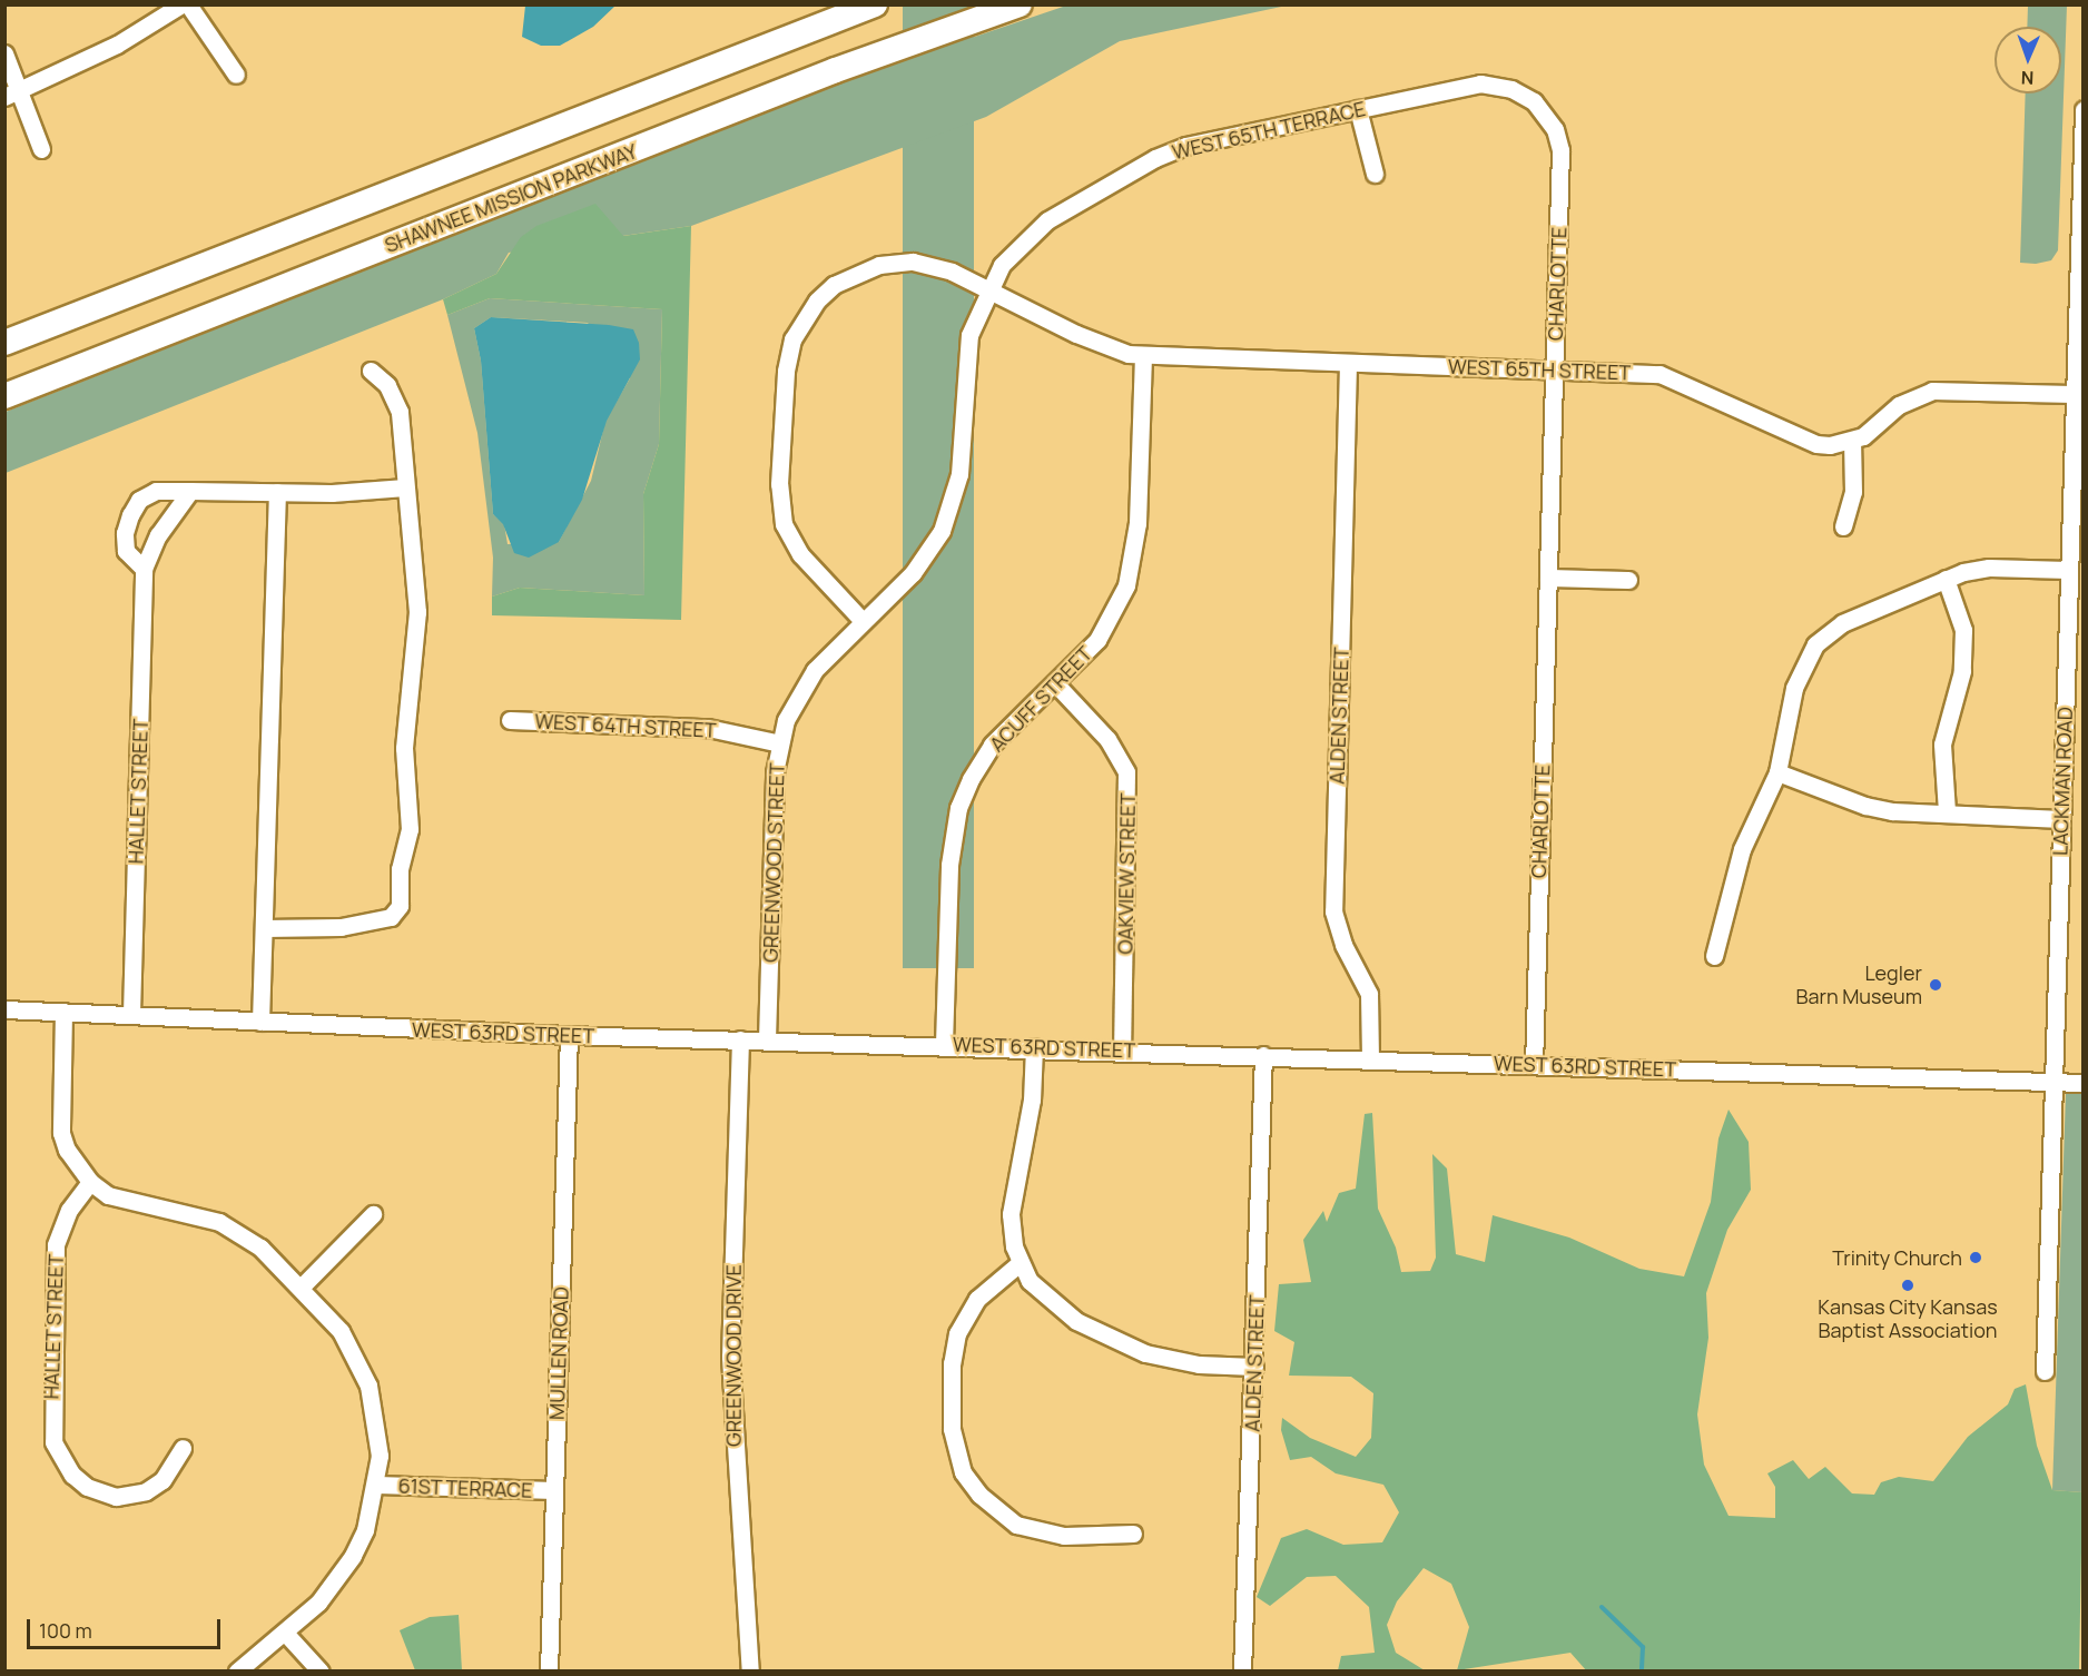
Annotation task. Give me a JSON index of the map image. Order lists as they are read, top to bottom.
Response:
{
  "streets": {
    "highway": ["SHAWNEE MISSION PARKWAY"],
    "street": [
      "WEST 65TH TERRACE",
      "CHARLOTTE",
      "WEST 65TH STREET",
      "ACUFF STREET",
      "ALDEN STREET",
      "WEST 64TH STREET",
      "LACKMAN ROAD",
      "HALLET STREET",
      "GREENWOOD STREET",
      "OAKVIEW STREET",
      "WEST 63RD STREET",
      "MULLEN ROAD",
      "GREENWOOD DRIVE",
      "61ST TERRACE"
    ]
  },
  "crossings": [
    ["WEST 65TH TERRACE", "CHARLOTTE"],
    ["WEST 65TH TERRACE", "WEST 65TH STREET"],
    ["WEST 65TH TERRACE", "GREENWOOD STREET"],
    ["CHARLOTTE", "WEST 65TH STREET"],
    ["CHARLOTTE", "WEST 63RD STREET"],
    ["WEST 65TH STREET", "ACUFF STREET"],
    ["WEST 65TH STREET", "ALDEN STREET"],
    ["WEST 65TH STREET", "LACKMAN ROAD"],
    ["WEST 65TH STREET", "GREENWOOD STREET"],
    ["ACUFF STREET", "OAKVIEW STREET"],
    ["ACUFF STREET", "WEST 63RD STREET"],
    ["ALDEN STREET", "WEST 63RD STREET"],
    ["WEST 64TH STREET", "GREENWOOD STREET"],
    ["LACKMAN ROAD", "WEST 63RD STREET"],
    ["HALLET STREET", "WEST 63RD STREET"],
    ["GREENWOOD STREET", "WEST 63RD STREET"],
    ["OAKVIEW STREET", "WEST 63RD STREET"],
    ["WEST 63RD STREET", "MULLEN ROAD"],
    ["WEST 63RD STREET", "GREENWOOD DRIVE"],
    ["MULLEN ROAD", "61ST TERRACE"]
  ],
  "places": ["Legler Barn Museum", "Trinity Church", "Kansas City Kansas Baptist Association"],
  "scale_bar": "100 m",
  "north": "bottom"
}
